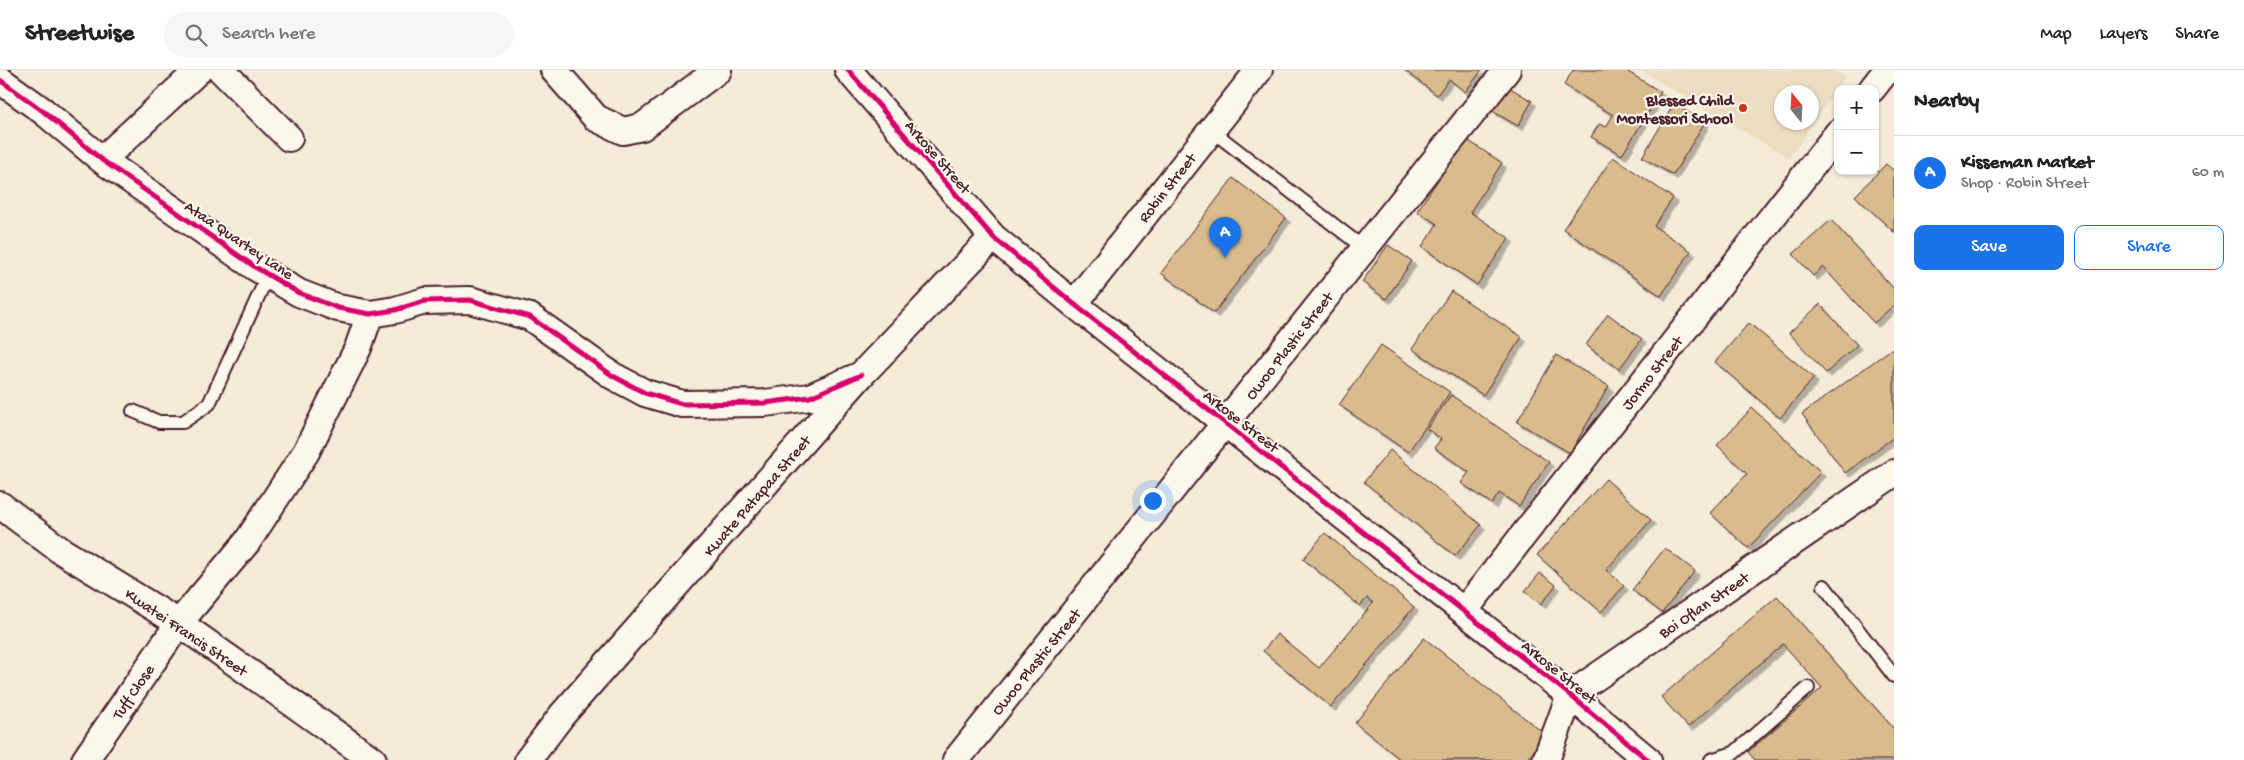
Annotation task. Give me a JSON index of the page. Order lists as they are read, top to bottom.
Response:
{
  "streets": {
    "street": [
      "Arkose Street",
      "Robin Street",
      "Ataa Quartey Lane",
      "Owoo Plastic Street",
      "Jormo Street",
      "Kwate Patapaa Street",
      "Boi Oflan Street",
      "Kwatei Francis Street",
      "Tuff Close"
    ]
  },
  "crossings": [
    ["Arkose Street", "Robin Street"],
    ["Arkose Street", "Owoo Plastic Street"],
    ["Arkose Street", "Jormo Street"],
    ["Arkose Street", "Kwate Patapaa Street"],
    ["Arkose Street", "Boi Oflan Street"],
    ["Ataa Quartey Lane", "Kwate Patapaa Street"],
    ["Ataa Quartey Lane", "Tuff Close"],
    ["Kwatei Francis Street", "Tuff Close"]
  ],
  "places": ["Blessed Child Montessori School"],
  "north": "top",
  "page": {
    "header": "Streetwise",
    "search": "Search here",
    "nav": ["Map", "Layers", "Share"],
    "heading": "Nearby",
    "map_buttons": ["+", "−"],
    "list": [
      {
        "mark": "A",
        "name": "Kisseman Market",
        "note": "Shop · Robin Street",
        "value": "60 m"
      }
    ],
    "buttons": ["Save", "Share"],
    "pins": "A"
  }
}
